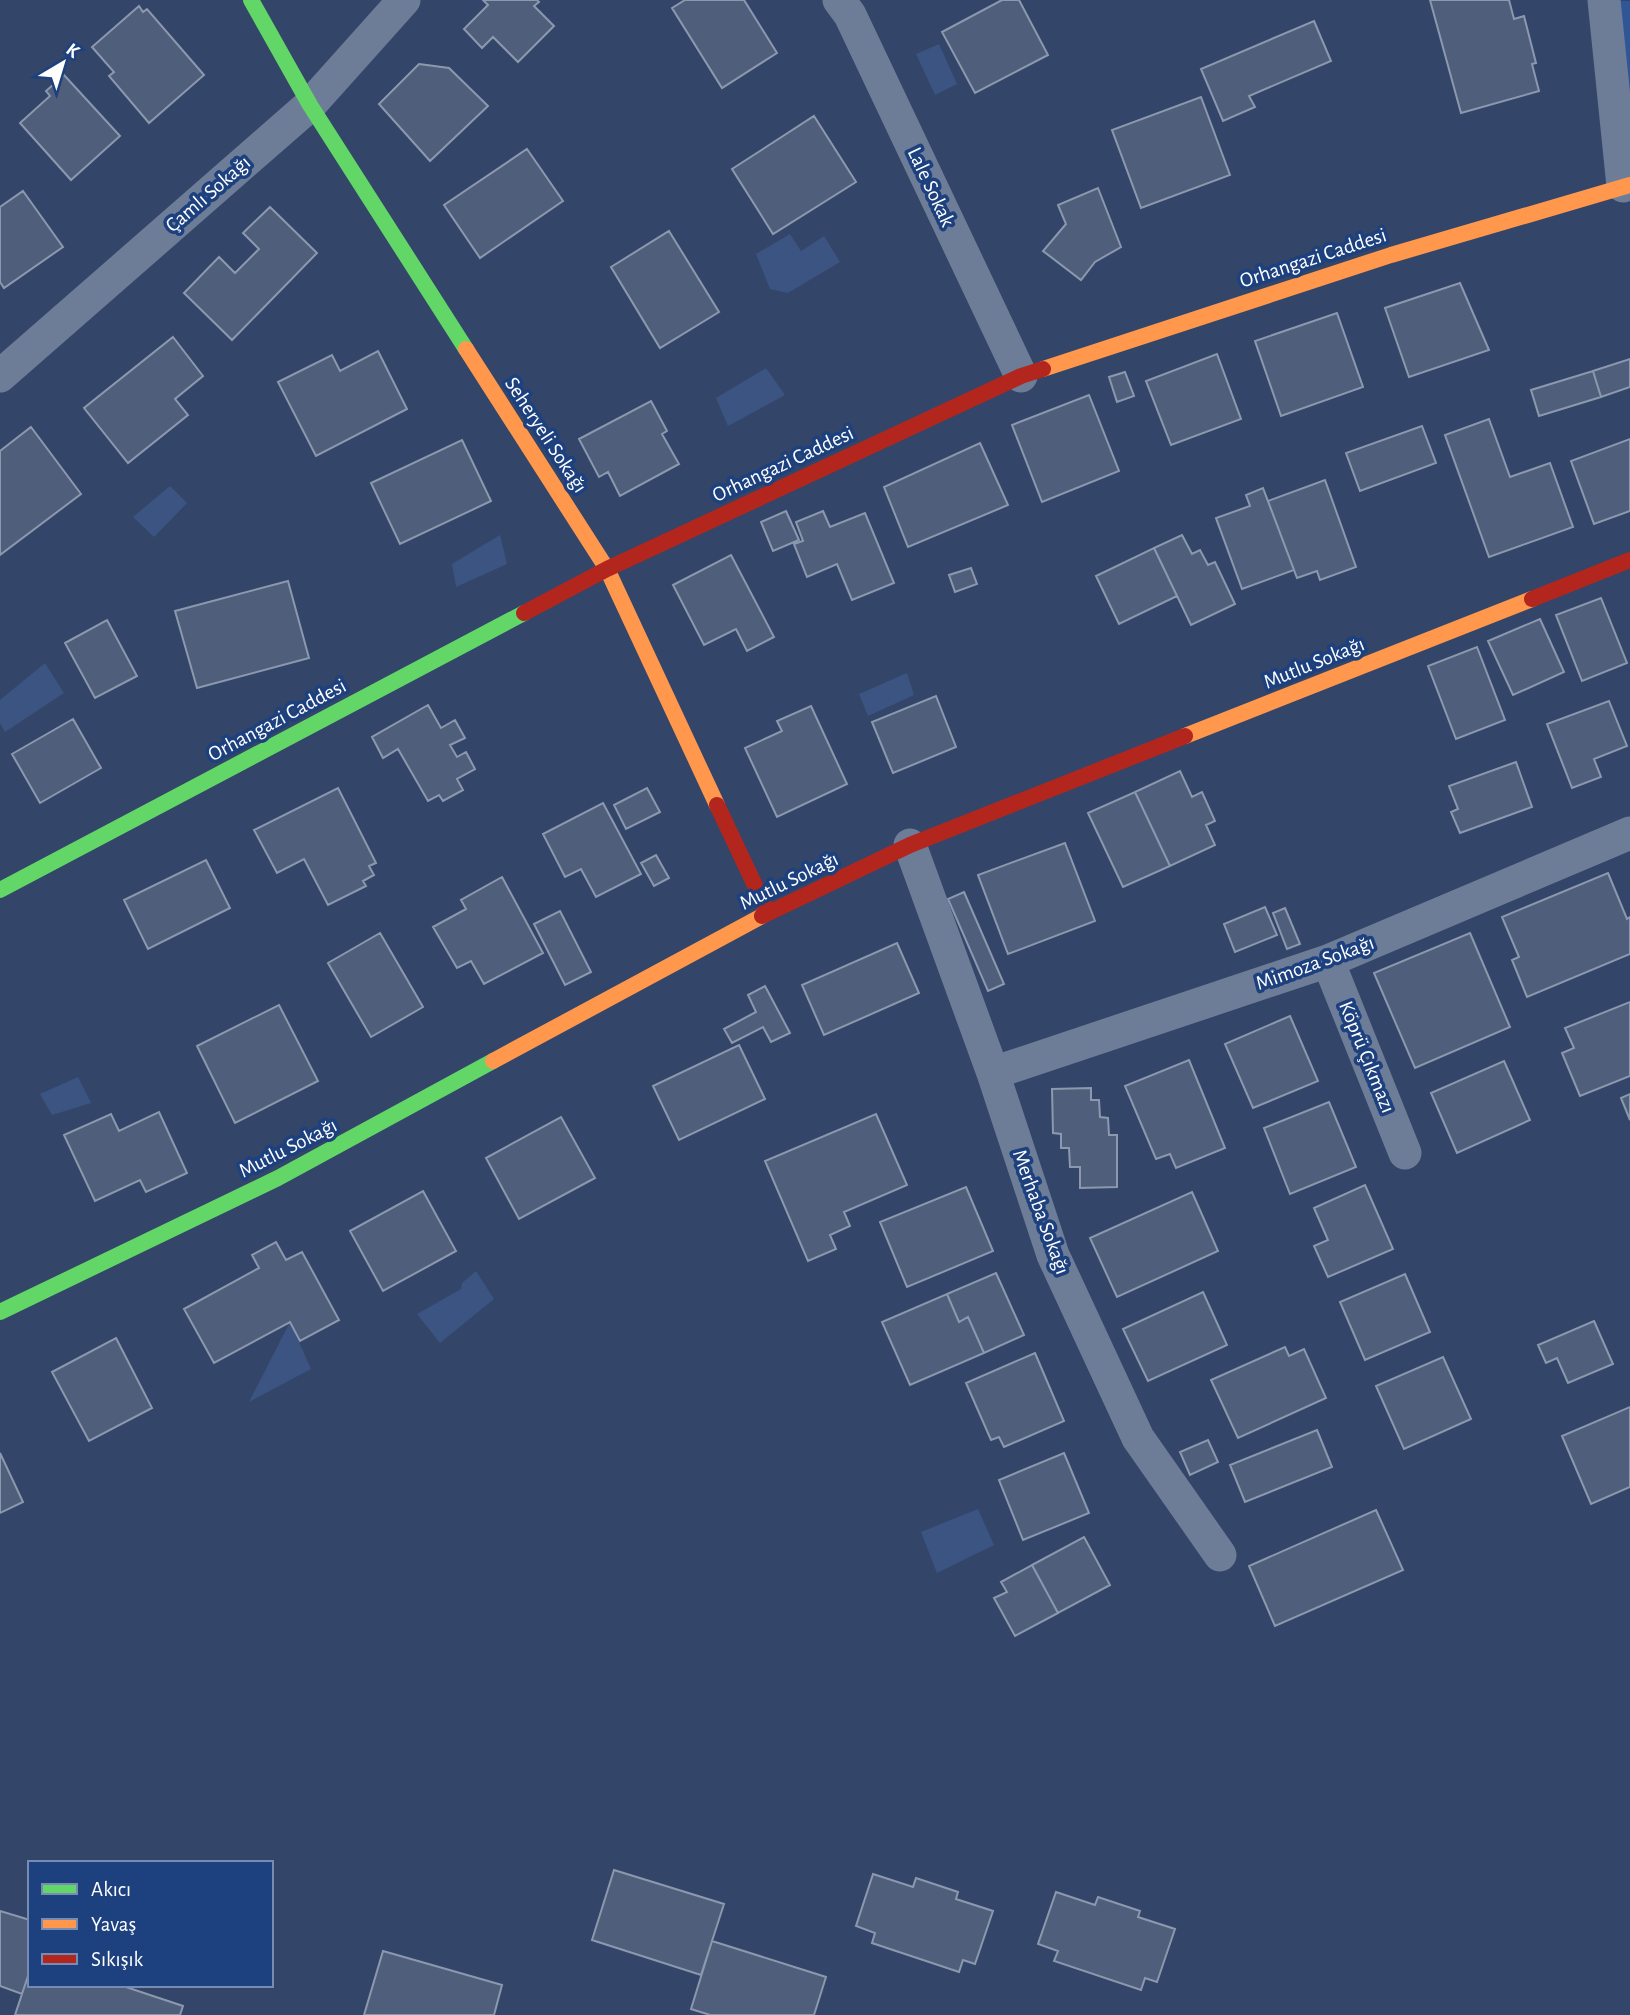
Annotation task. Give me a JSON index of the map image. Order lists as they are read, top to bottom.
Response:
{
  "streets": {
    "street": [
      "Lale Sokak",
      "Çamlı Sokağı",
      "Orhangazi Caddesi",
      "Seheryeli Sokağı",
      "Mutlu Sokağı",
      "Mimoza Sokağı",
      "Köprü Çıkmazı",
      "Merhaba Sokağı"
    ]
  },
  "crossings": [
    ["Lale Sokak", "Orhangazi Caddesi"],
    ["Çamlı Sokağı", "Seheryeli Sokağı"],
    ["Orhangazi Caddesi", "Seheryeli Sokağı"],
    ["Seheryeli Sokağı", "Mutlu Sokağı"],
    ["Mutlu Sokağı", "Merhaba Sokağı"],
    ["Mimoza Sokağı", "Köprü Çıkmazı"],
    ["Mimoza Sokağı", "Merhaba Sokağı"]
  ],
  "legend": ["Akıcı", "Yavaş", "Sıkışık"],
  "north": "top right"
}
